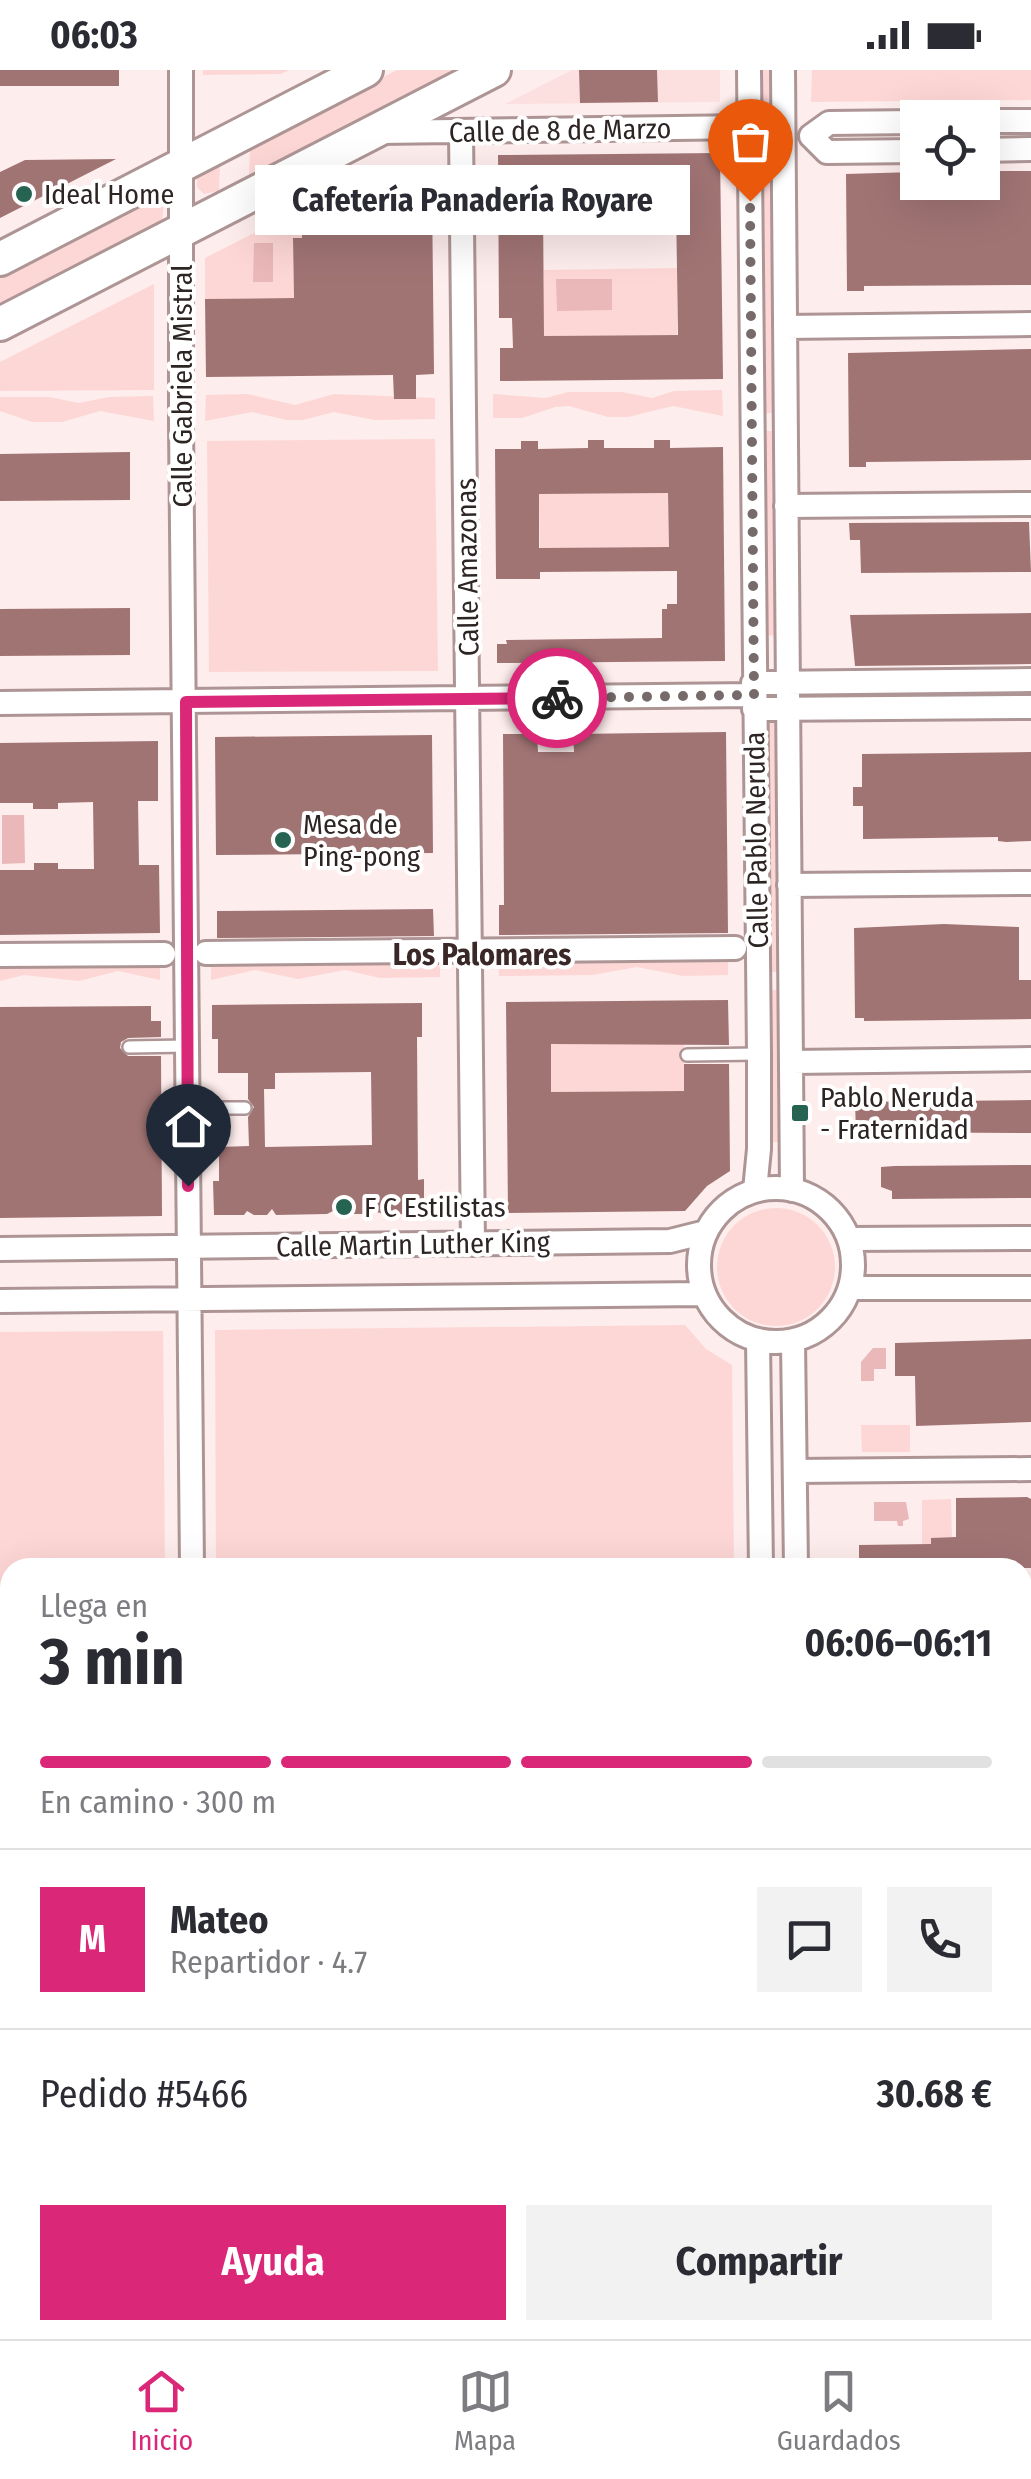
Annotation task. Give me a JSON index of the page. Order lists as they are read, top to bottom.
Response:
{
  "streets": {
    "street": [
      "Calle de 8 de Marzo",
      "Calle Gabriela Mistral",
      "Calle Amazonas",
      "Calle Pablo Neruda",
      "Calle Martin Luther King"
    ]
  },
  "crossings": [
    ["Calle de 8 de Marzo", "Calle Amazonas"],
    ["Calle de 8 de Marzo", "Calle Pablo Neruda"],
    ["Calle Gabriela Mistral", "Calle Martin Luther King"],
    ["Calle Amazonas", "Calle Martin Luther King"],
    ["Calle Pablo Neruda", "Calle Martin Luther King"]
  ],
  "districts": ["Los Palomares"],
  "places": {
    "other": [
      "Ideal Home",
      "Cafetería Panadería Royare",
      "Mesa de Ping-pong",
      "F C Estilistas"
    ],
    "transit": ["Pablo Neruda - Fraternidad"]
  },
  "page": {
    "status": "06:03",
    "bubble": "Cafetería Panadería Royare",
    "heading": ["3 min", "Llega en", "06:06–06:11"],
    "panel": [
      "Mateo",
      "Repartidor · 4.7",
      "Pedido #5466",
      "30.68 €"
    ],
    "bar": "En camino · 300 m",
    "round": "M",
    "buttons": ["Ayuda", "Compartir"],
    "tabs": ["Inicio", "Mapa", "Guardados"]
  }
}
